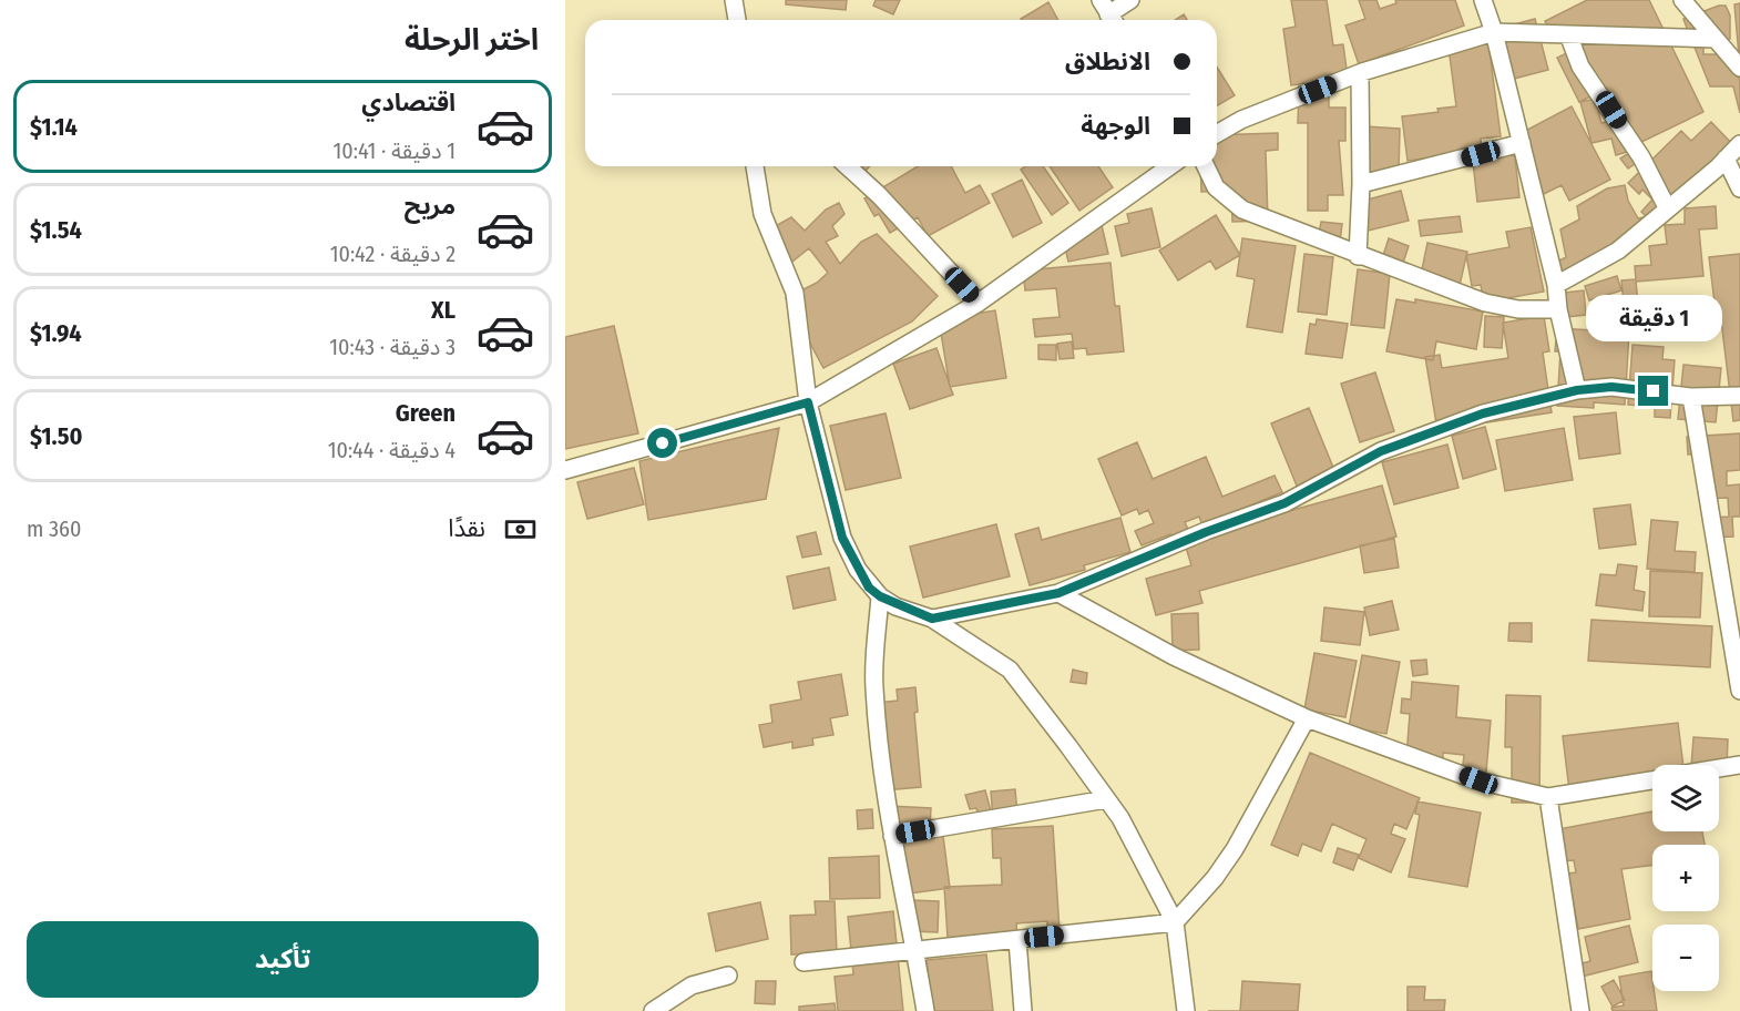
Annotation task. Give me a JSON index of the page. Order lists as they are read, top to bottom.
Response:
{
  "page": {
    "heading": "اختر الرحلة",
    "banner": ["الانطلاق", "الوجهة"],
    "list": [
      {
        "name": "اقتصادي",
        "note": "1 دقيقة · 10:41",
        "value": "$1.14"
      },
      {
        "name": "مريح",
        "note": "2 دقيقة · 10:42",
        "value": "$1.54"
      },
      {
        "name": "XL",
        "note": "3 دقيقة · 10:43",
        "value": "$1.94"
      },
      {
        "name": "Green",
        "note": "4 دقيقة · 10:44",
        "value": "$1.50"
      }
    ],
    "bubble": "1 دقيقة",
    "pay": ["نقدًا", "360 m"],
    "map_buttons": ["+", "−"],
    "buttons": "تأكيد"
  }
}
